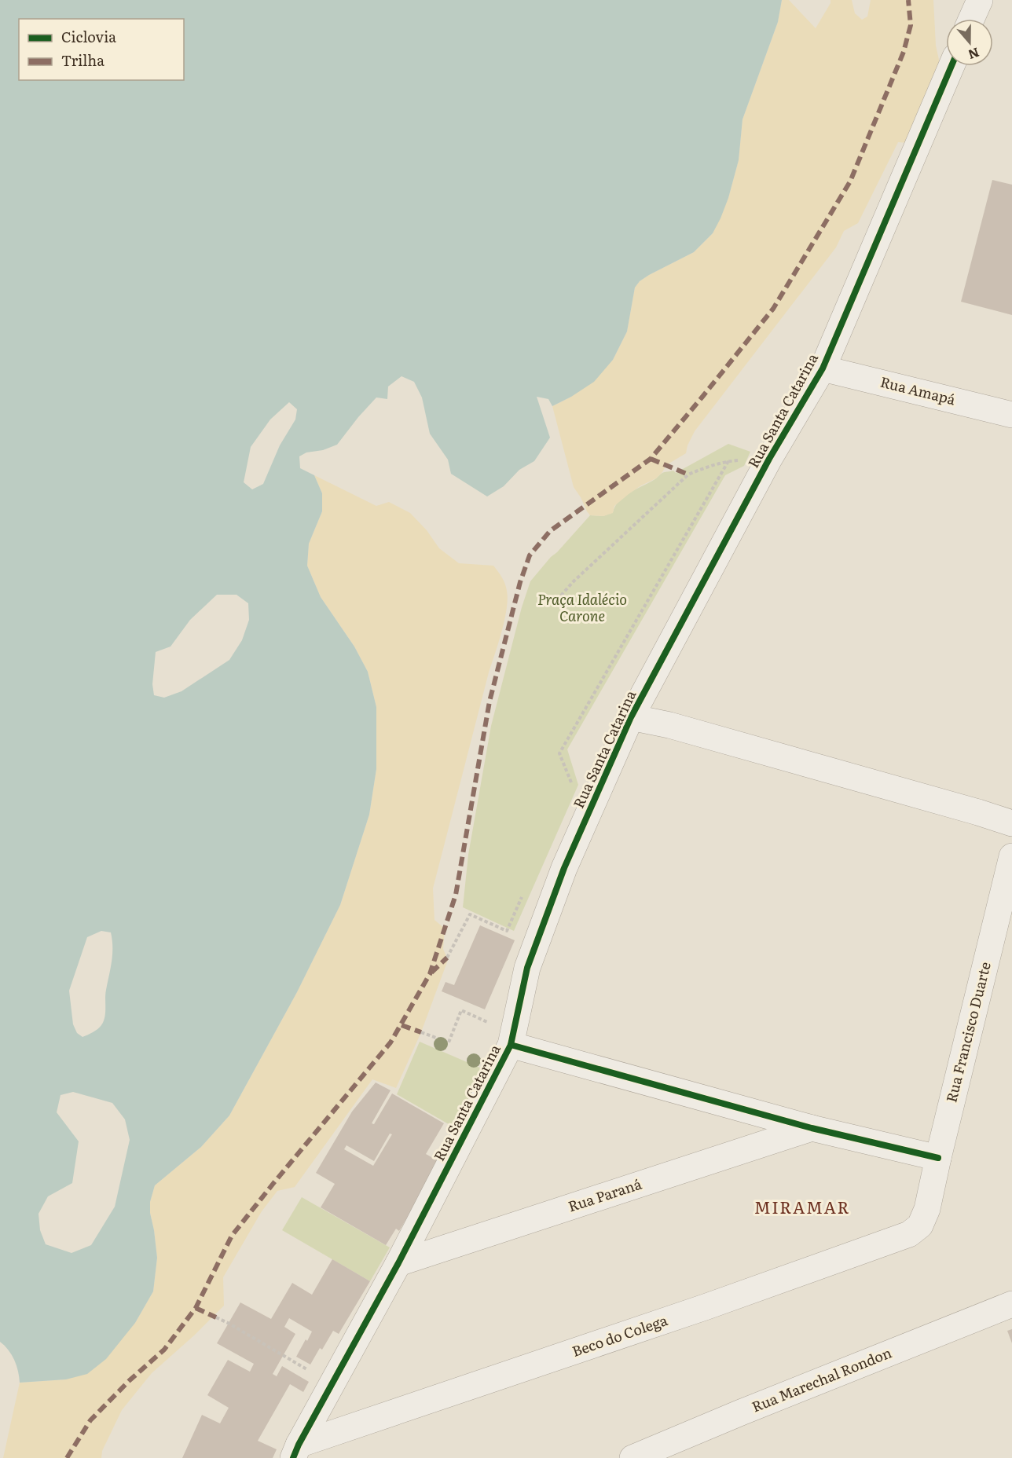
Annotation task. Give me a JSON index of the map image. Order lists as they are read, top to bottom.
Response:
{
  "streets": {
    "street": [
      "Rua Amapá",
      "Rua Santa Catarina",
      "Rua Francisco Duarte",
      "Rua Paraná",
      "Beco do Colega",
      "Rua Marechal Rondon"
    ]
  },
  "crossings": [
    ["Rua Amapá", "Rua Santa Catarina"],
    ["Rua Santa Catarina", "Rua Paraná"],
    ["Rua Santa Catarina", "Beco do Colega"],
    ["Rua Francisco Duarte", "Beco do Colega"]
  ],
  "districts": ["MIRAMAR"],
  "parks": ["Praça Idalécio Carone"],
  "legend": ["Ciclovia", "Trilha"],
  "north": "bottom"
}
